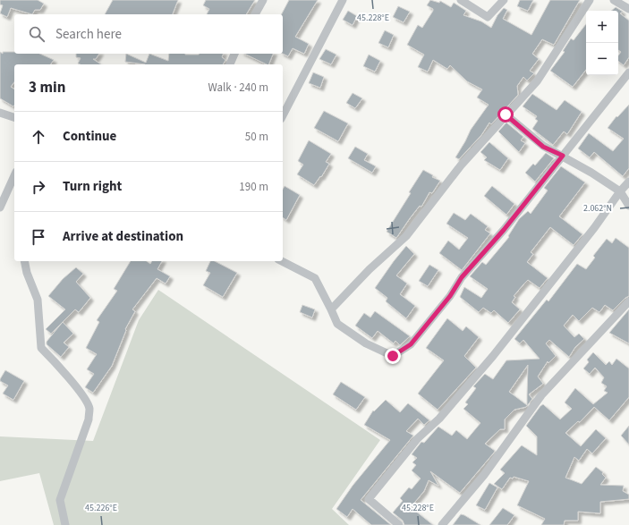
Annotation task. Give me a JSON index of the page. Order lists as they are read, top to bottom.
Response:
{
  "page": {
    "map_buttons": ["+", "−"],
    "search": "Search here",
    "heading": ["3 min", "Walk · 240 m"],
    "list": [
      ["Continue", "50 m"],
      ["Turn right", "190 m"],
      "Arrive at destination"
    ]
  },
  "coordinates": ["45.228°E", "2.062°N", "45.226°E"]
}
